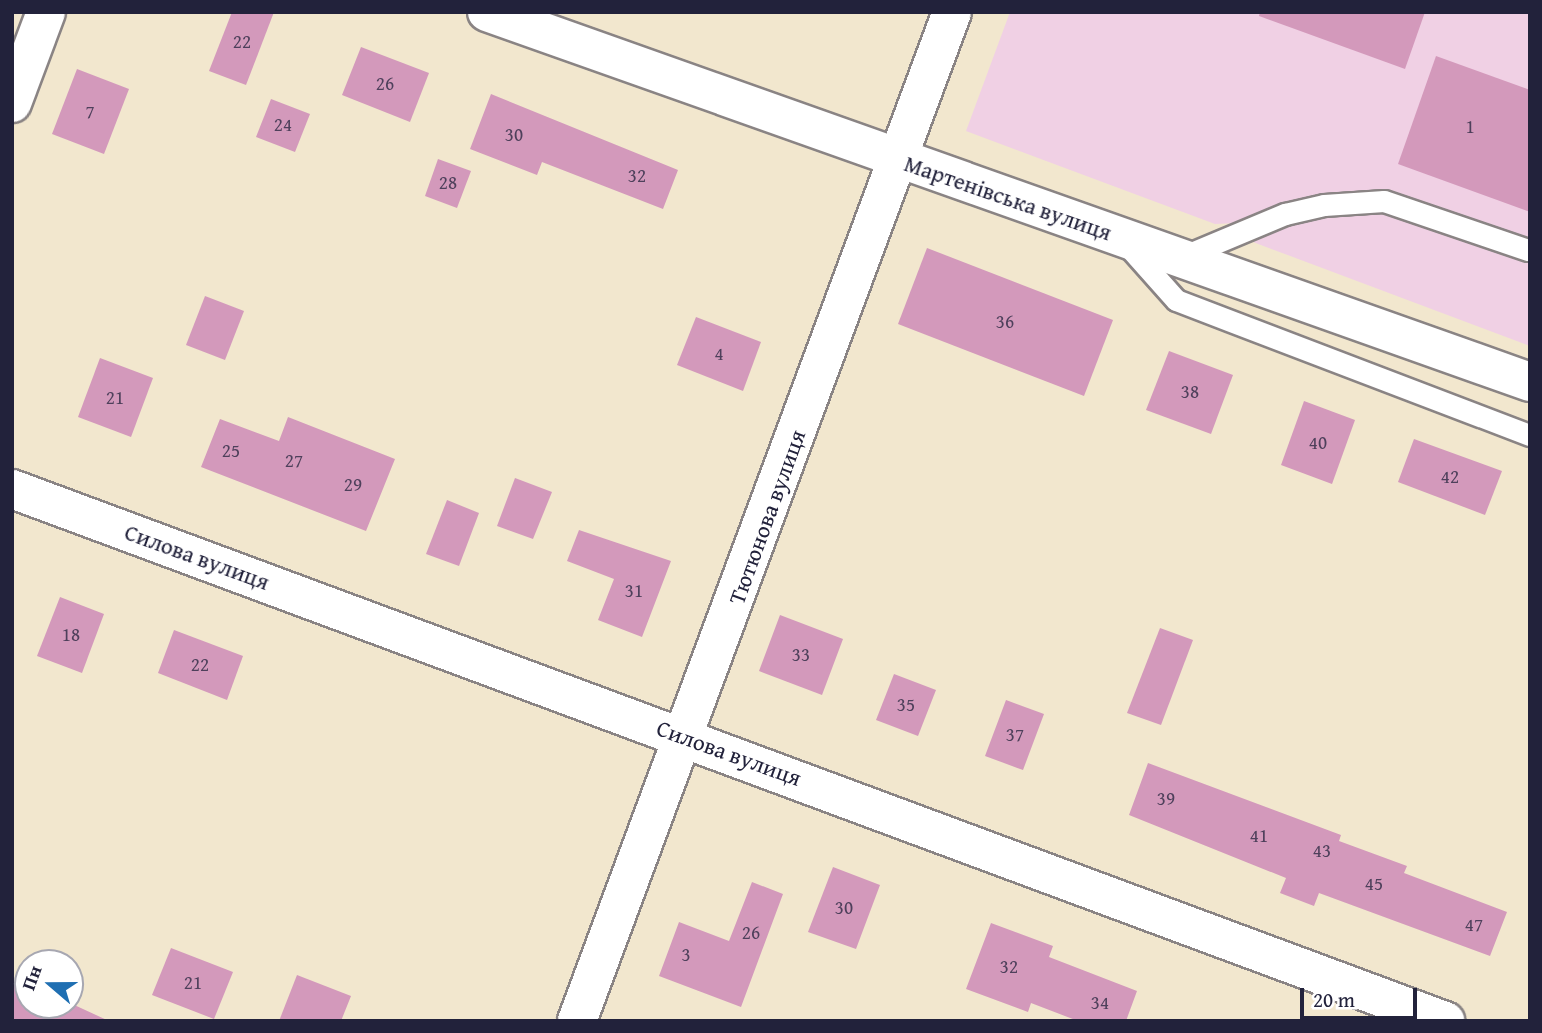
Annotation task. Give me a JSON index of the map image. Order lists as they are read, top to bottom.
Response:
{
  "streets": {
    "street": ["Мартенівська вулиця", "Тютюнова вулиця", "Силова вулиця"]
  },
  "crossings": [
    ["Мартенівська вулиця", "Тютюнова вулиця"],
    ["Тютюнова вулиця", "Силова вулиця"]
  ],
  "house_numbers": [
    "22",
    "26",
    "7",
    "24",
    "1",
    "30",
    "32",
    "28",
    "36",
    "4",
    "38",
    "21",
    "40",
    "25",
    "27",
    "42",
    "29",
    "31",
    "18",
    "33",
    "22",
    "35",
    "37",
    "39",
    "41",
    "43",
    "45",
    "30",
    "47",
    "26",
    "3",
    "32",
    "21",
    "34"
  ],
  "scale_bar": "20 m",
  "north": "left"
}
